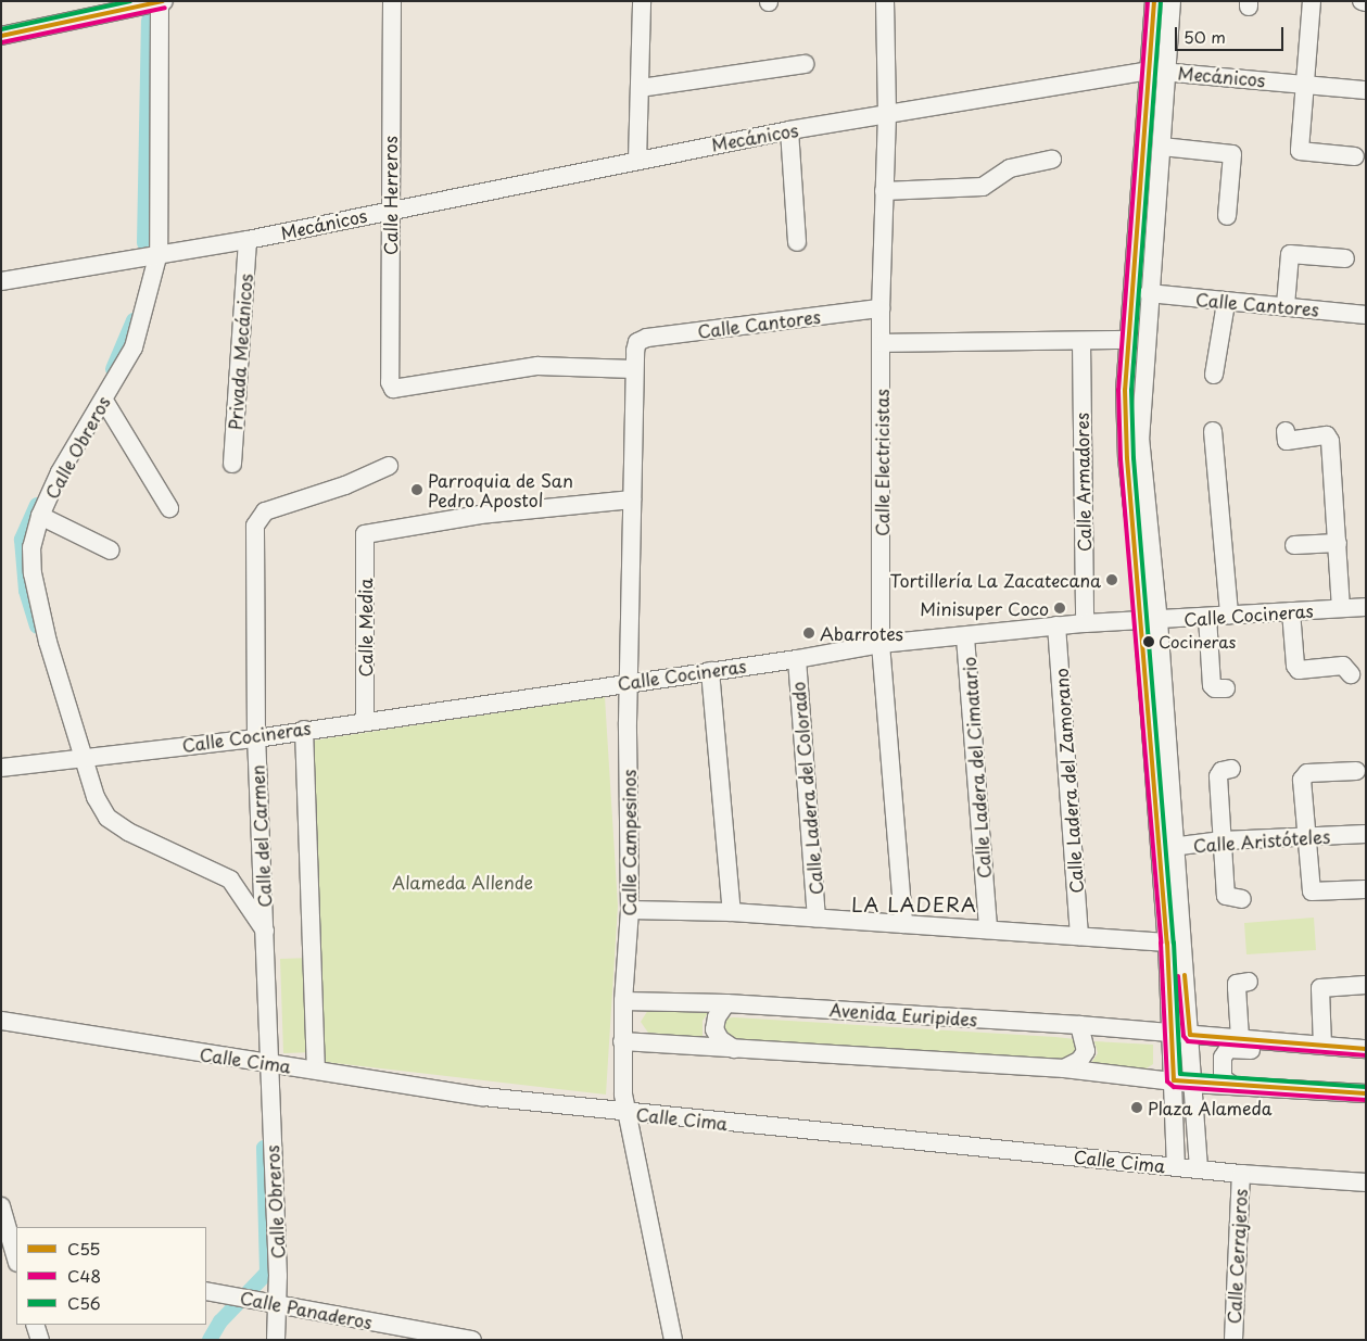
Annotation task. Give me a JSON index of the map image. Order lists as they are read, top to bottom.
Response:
{
  "streets": {
    "street": [
      "Mecánicos",
      "Calle Herreros",
      "Calle Cantores",
      "Privada Mecánicos",
      "Calle Obreros",
      "Calle Electricistas",
      "Calle Armadores",
      "Calle Cocineras",
      "Calle Media",
      "Calle Ladera del Cimatario",
      "Calle Ladera del Zamorano",
      "Calle Ladera del Colorado",
      "Calle del Carmen",
      "Calle Aristóteles",
      "Calle Campesinos",
      "Avenida Euripides",
      "Calle Cima",
      "Calle Cerrajeros",
      "Calle Panaderos"
    ]
  },
  "crossings": [
    ["Mecánicos", "Calle Herreros"],
    ["Mecánicos", "Privada Mecánicos"],
    ["Mecánicos", "Calle Obreros"],
    ["Mecánicos", "Calle Electricistas"],
    ["Calle Herreros", "Calle Campesinos"],
    ["Calle Cantores", "Calle Electricistas"],
    ["Calle Cantores", "Calle Campesinos"],
    ["Calle Obreros", "Calle Cocineras"],
    ["Calle Obreros", "Calle del Carmen"],
    ["Calle Obreros", "Calle Cima"],
    ["Calle Obreros", "Calle Panaderos"],
    ["Calle Electricistas", "Calle Cocineras"],
    ["Calle Armadores", "Calle Cocineras"],
    ["Calle Cocineras", "Calle Media"],
    ["Calle Cocineras", "Calle Ladera del Cimatario"],
    ["Calle Cocineras", "Calle Ladera del Zamorano"],
    ["Calle Cocineras", "Calle Ladera del Colorado"],
    ["Calle Cocineras", "Calle del Carmen"],
    ["Calle Cocineras", "Calle Campesinos"],
    ["Calle Media", "Calle Campesinos"],
    ["Calle del Carmen", "Calle Cima"],
    ["Calle Campesinos", "Avenida Euripides"],
    ["Calle Campesinos", "Calle Cima"],
    ["Calle Cima", "Calle Cerrajeros"]
  ],
  "districts": ["LA LADERA"],
  "parks": ["Alameda Allende"],
  "places": [
    "Parroquia de San Pedro Apostol",
    "Tortillería La Zacatecana",
    "Minisuper Coco",
    "Abarrotes",
    "Cocineras",
    "Plaza Alameda"
  ],
  "lines": ["transit line C55", "transit line C48", "transit line C56"],
  "legend": ["C55", "C48", "C56"],
  "scale_bar": "50 m"
}
